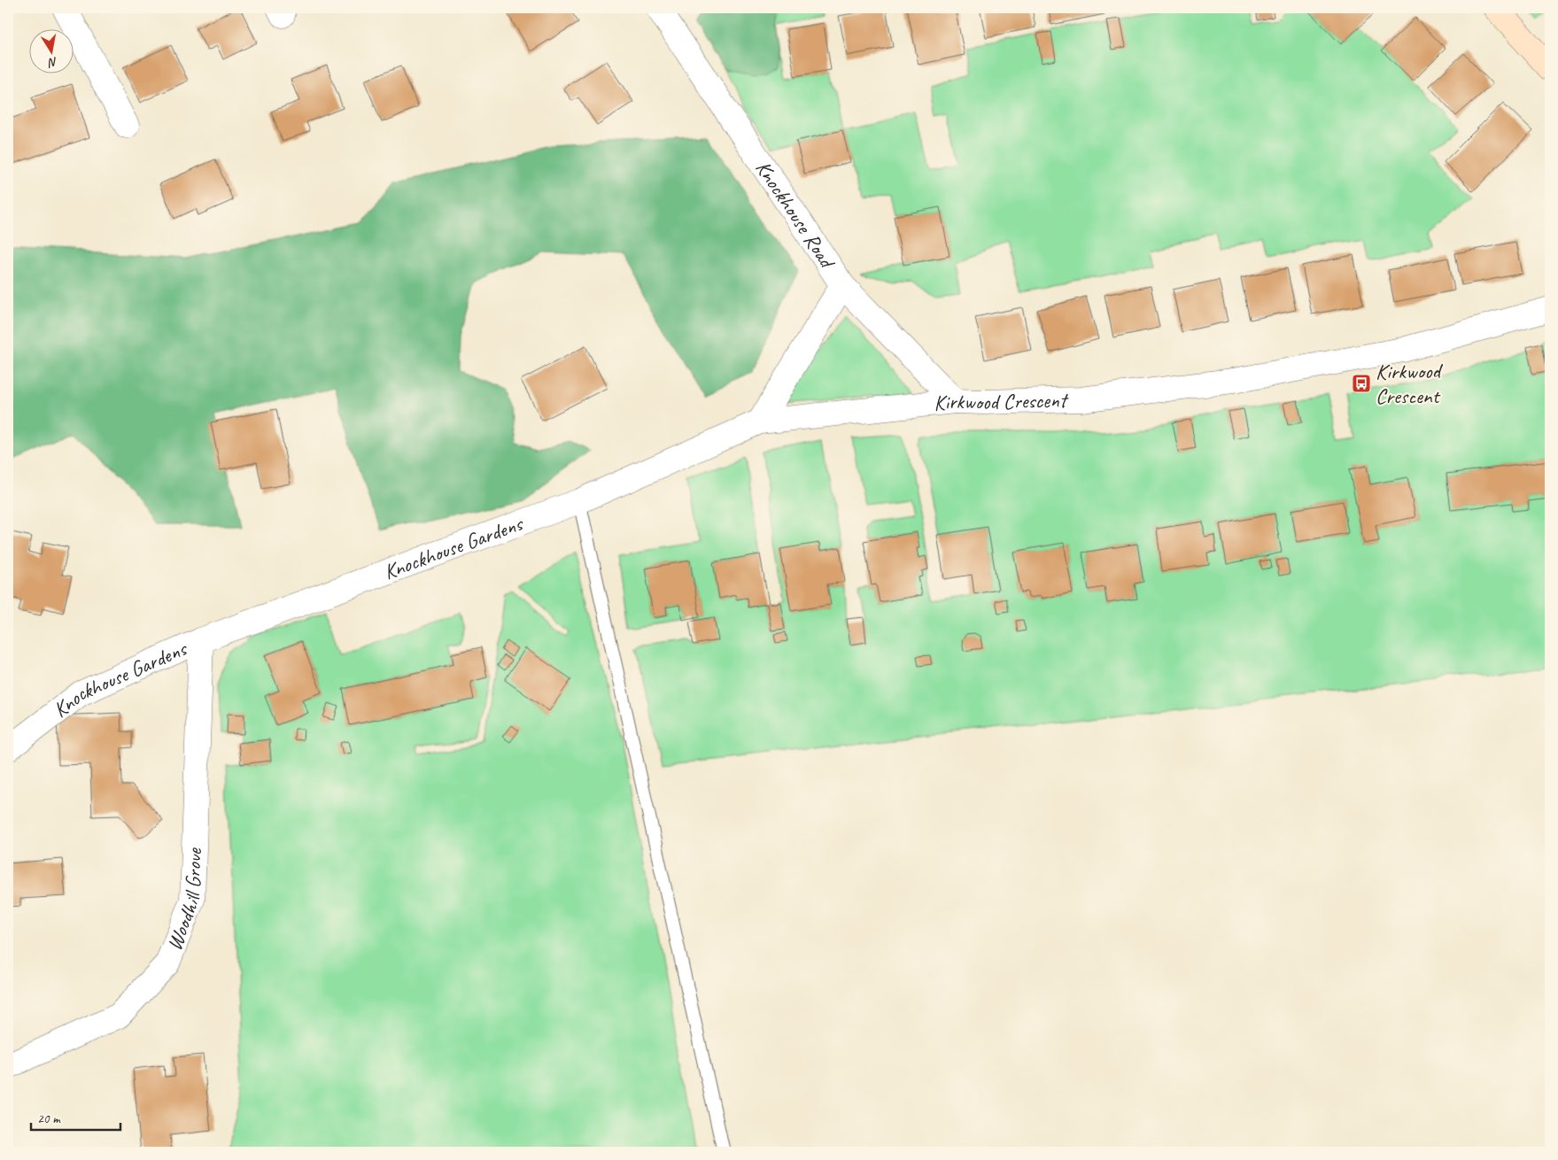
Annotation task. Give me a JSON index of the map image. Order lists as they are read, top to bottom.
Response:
{
  "streets": {
    "street": [
      "Knockhouse Road",
      "Kirkwood Crescent",
      "Knockhouse Gardens",
      "Woodhill Grove"
    ]
  },
  "crossings": [
    ["Knockhouse Road", "Kirkwood Crescent"],
    ["Kirkwood Crescent", "Knockhouse Gardens"],
    ["Knockhouse Gardens", "Woodhill Grove"]
  ],
  "places": {
    "bus stop": ["Kirkwood Crescent"]
  },
  "scale_bar": "20 m",
  "north": "bottom"
}
